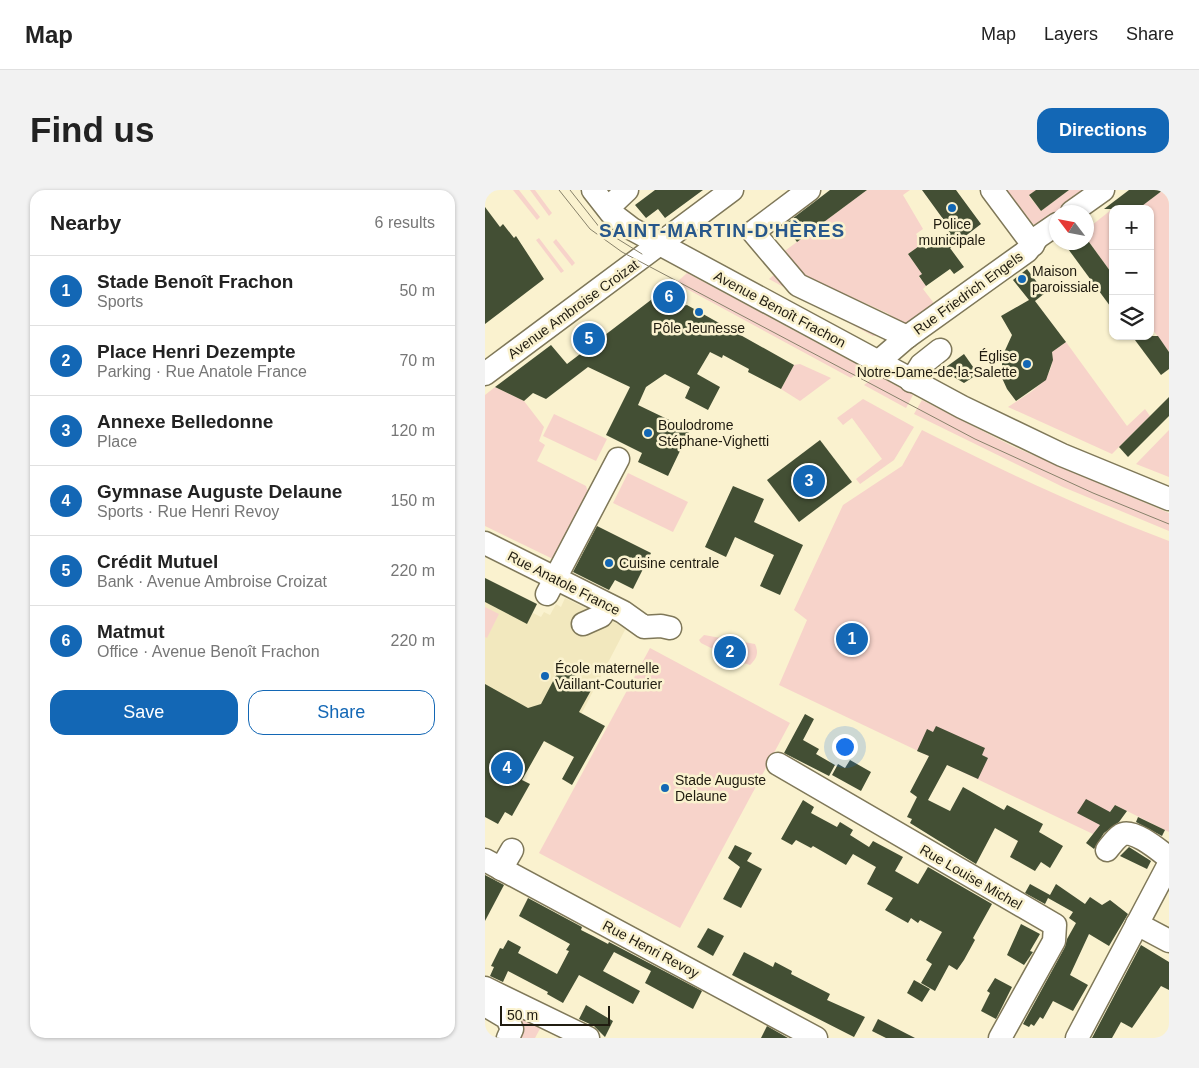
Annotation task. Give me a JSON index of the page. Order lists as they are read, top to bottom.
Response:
{
  "streets": {
    "street": [
      "Rue Friedrich Engels",
      "Avenue Ambroise Croizat",
      "Avenue Benoît Frachon",
      "Rue Anatole France",
      "Rue Louise Michel",
      "Rue Henri Revoy"
    ]
  },
  "crossings": [
    ["Rue Friedrich Engels", "Avenue Benoît Frachon"],
    ["Avenue Ambroise Croizat", "Avenue Benoît Frachon"]
  ],
  "districts": ["SAINT-MARTIN-D'HÈRES"],
  "places": [
    "Police municipale",
    "Maison paroissiale",
    "Pôle Jeunesse",
    "Église Notre-Dame-de-la-Salette",
    "Boulodrome Stéphane-Vighetti",
    "Cuisine centrale",
    "École maternelle Vaillant-Couturier",
    "Stade Auguste Delaune"
  ],
  "scale_bar": "50 m",
  "north": "top left",
  "page": {
    "header": "Map",
    "nav": ["Map", "Layers", "Share"],
    "buttons": [
      "Directions",
      ["Save", "Share"]
    ],
    "title": "Find us",
    "heading": ["Nearby", "6 results"],
    "map_buttons": ["+", "−"],
    "list": [
      {
        "mark": "1",
        "name": "Stade Benoît Frachon",
        "note": "Sports",
        "value": "50 m"
      },
      {
        "mark": "2",
        "name": "Place Henri Dezempte",
        "note": "Parking · Rue Anatole France",
        "value": "70 m"
      },
      {
        "mark": "3",
        "name": "Annexe Belledonne",
        "note": "Place",
        "value": "120 m"
      },
      {
        "mark": "4",
        "name": "Gymnase Auguste Delaune",
        "note": "Sports · Rue Henri Revoy",
        "value": "150 m"
      },
      {
        "mark": "5",
        "name": "Crédit Mutuel",
        "note": "Bank · Avenue Ambroise Croizat",
        "value": "220 m"
      },
      {
        "mark": "6",
        "name": "Matmut",
        "note": "Office · Avenue Benoît Frachon",
        "value": "220 m"
      }
    ],
    "pins": [
      "6",
      "5",
      "3",
      "1",
      "2",
      "4"
    ],
    "scale": "50 m"
  }
}
